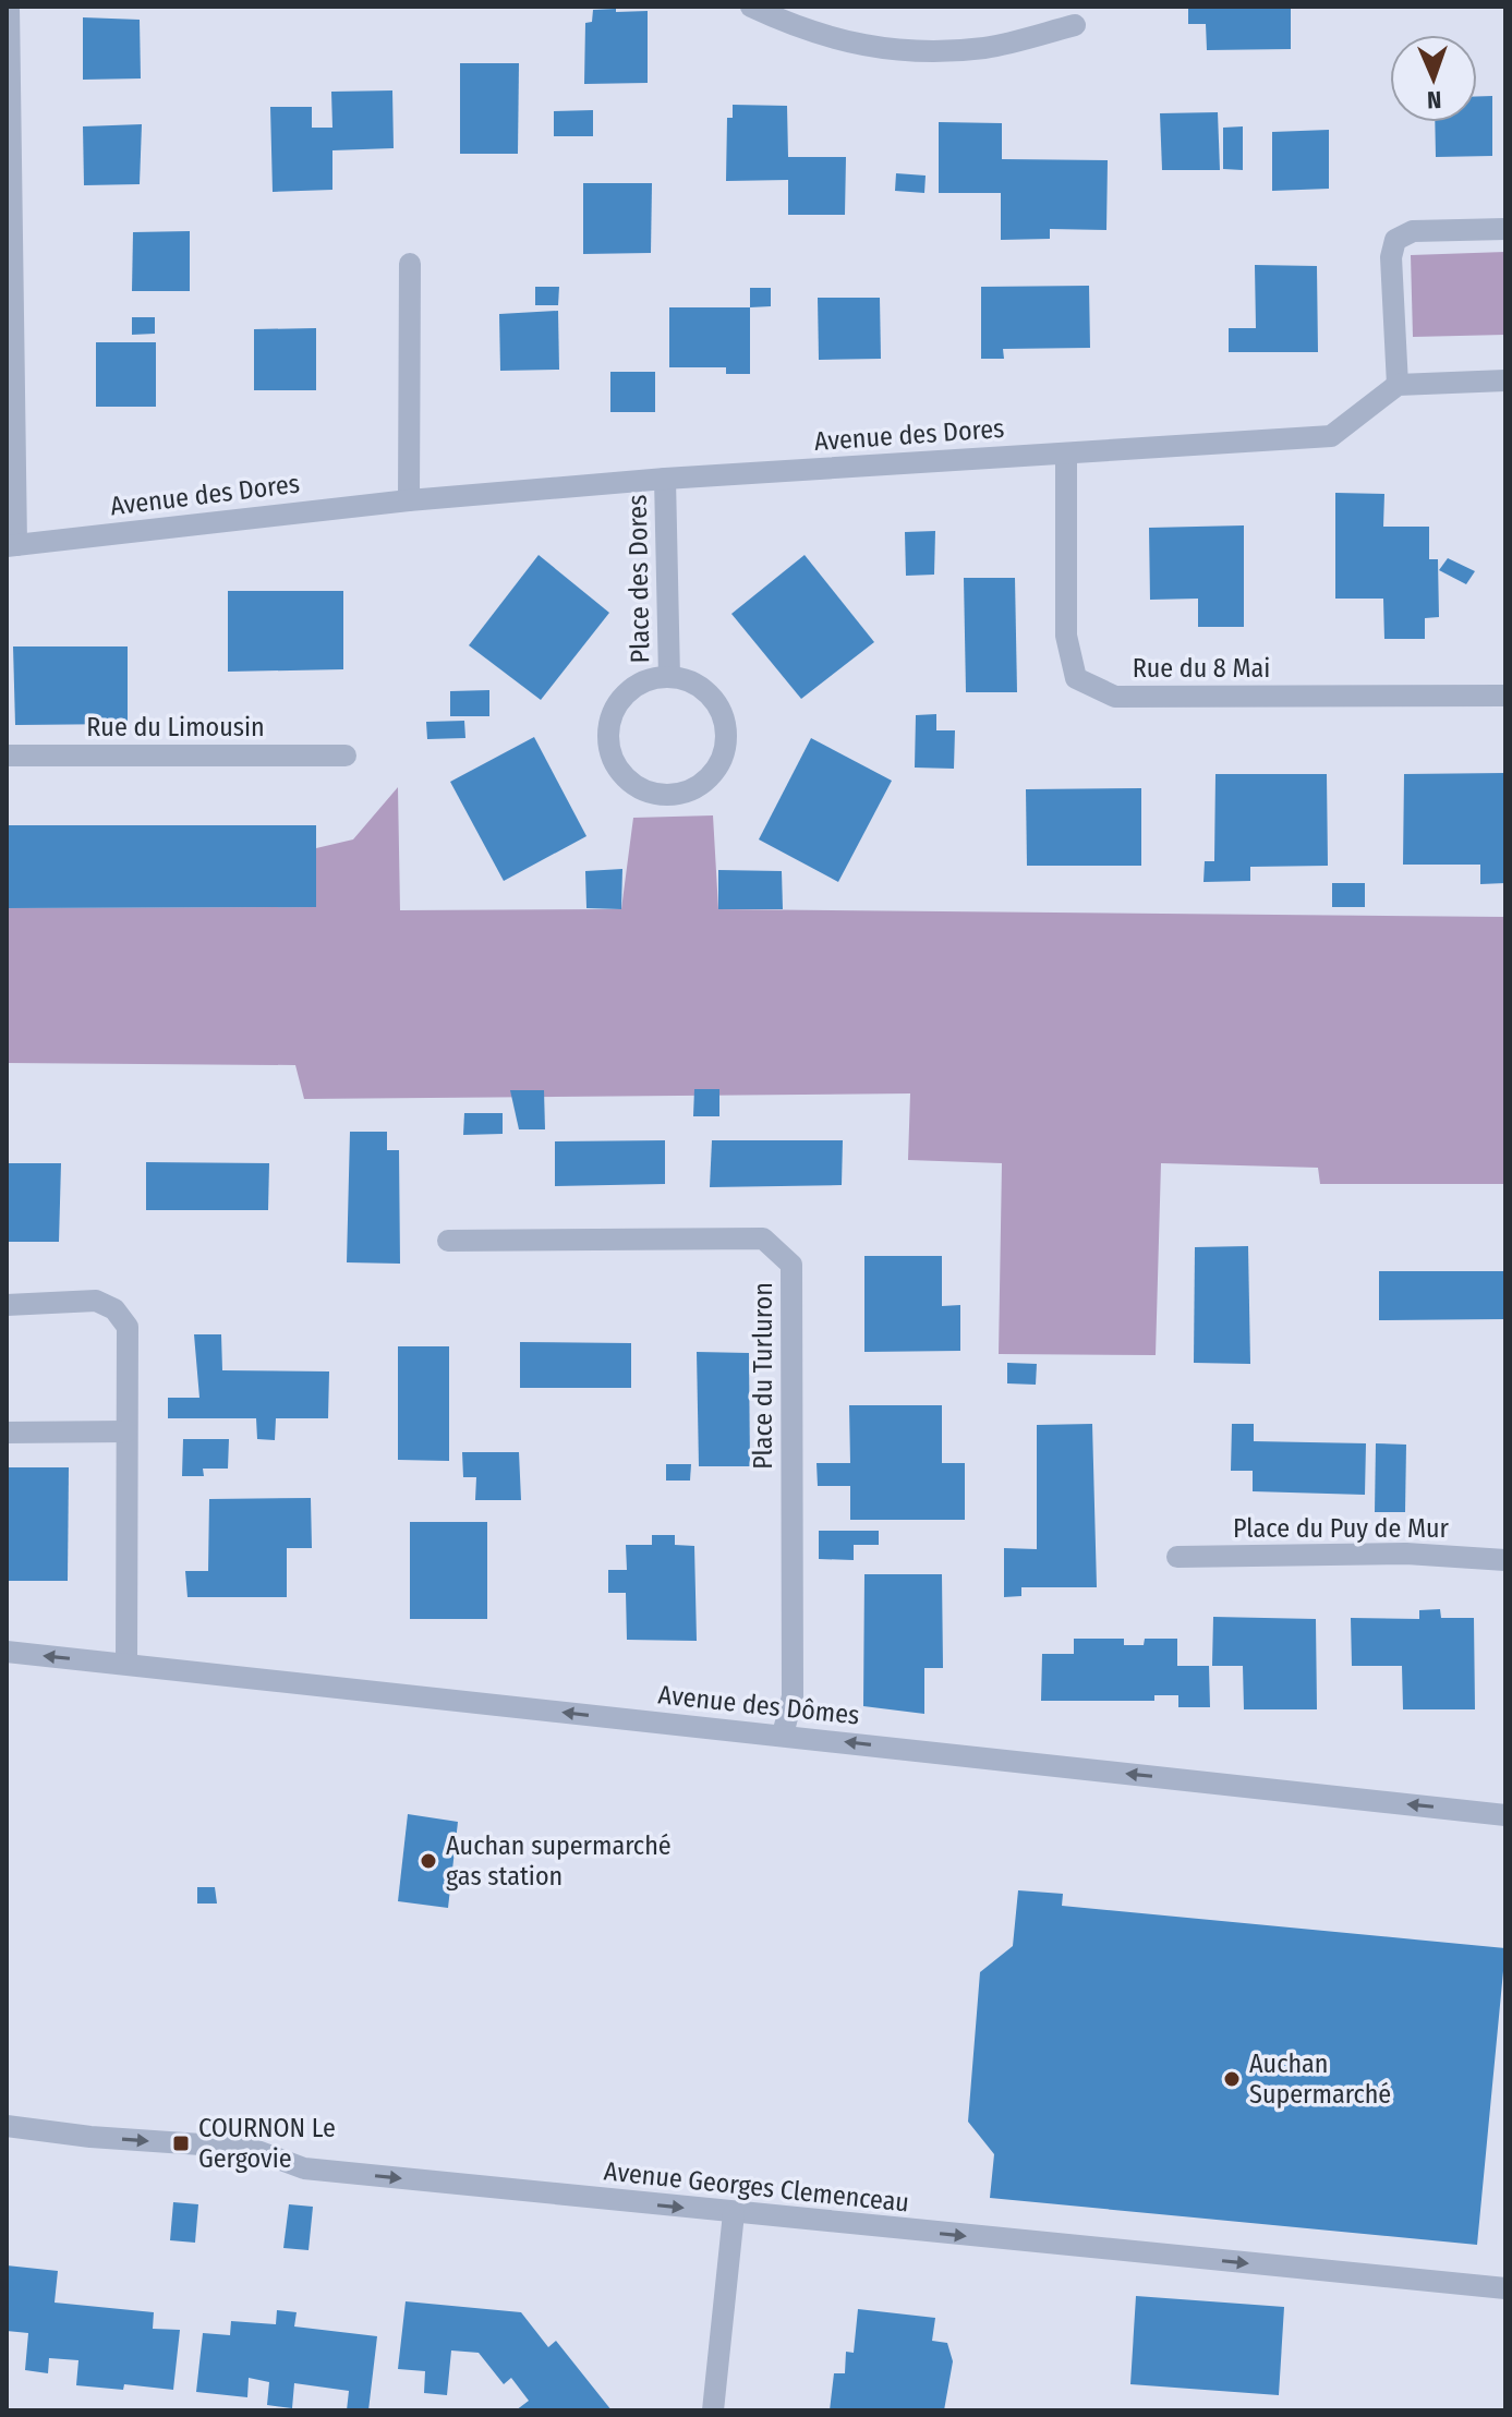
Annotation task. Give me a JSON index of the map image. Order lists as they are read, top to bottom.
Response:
{
  "streets": {
    "street": [
      "Avenue des Dores",
      "Place des Dores",
      "Rue du 8 Mai",
      "Rue du Limousin",
      "Place du Turluron",
      "Place du Puy de Mur",
      "Avenue des Dômes",
      "Avenue Georges Clemenceau"
    ]
  },
  "crossings": [
    ["Avenue des Dores", "Place des Dores"],
    ["Avenue des Dores", "Rue du 8 Mai"],
    ["Place du Turluron", "Avenue des Dômes"]
  ],
  "one_way": ["Avenue des Dômes", "Avenue Georges Clemenceau"],
  "places": {
    "other": ["Auchan supermarché gas station", "Auchan Supermarché"],
    "transit": ["COURNON Le Gergovie"]
  },
  "north": "bottom"
}
